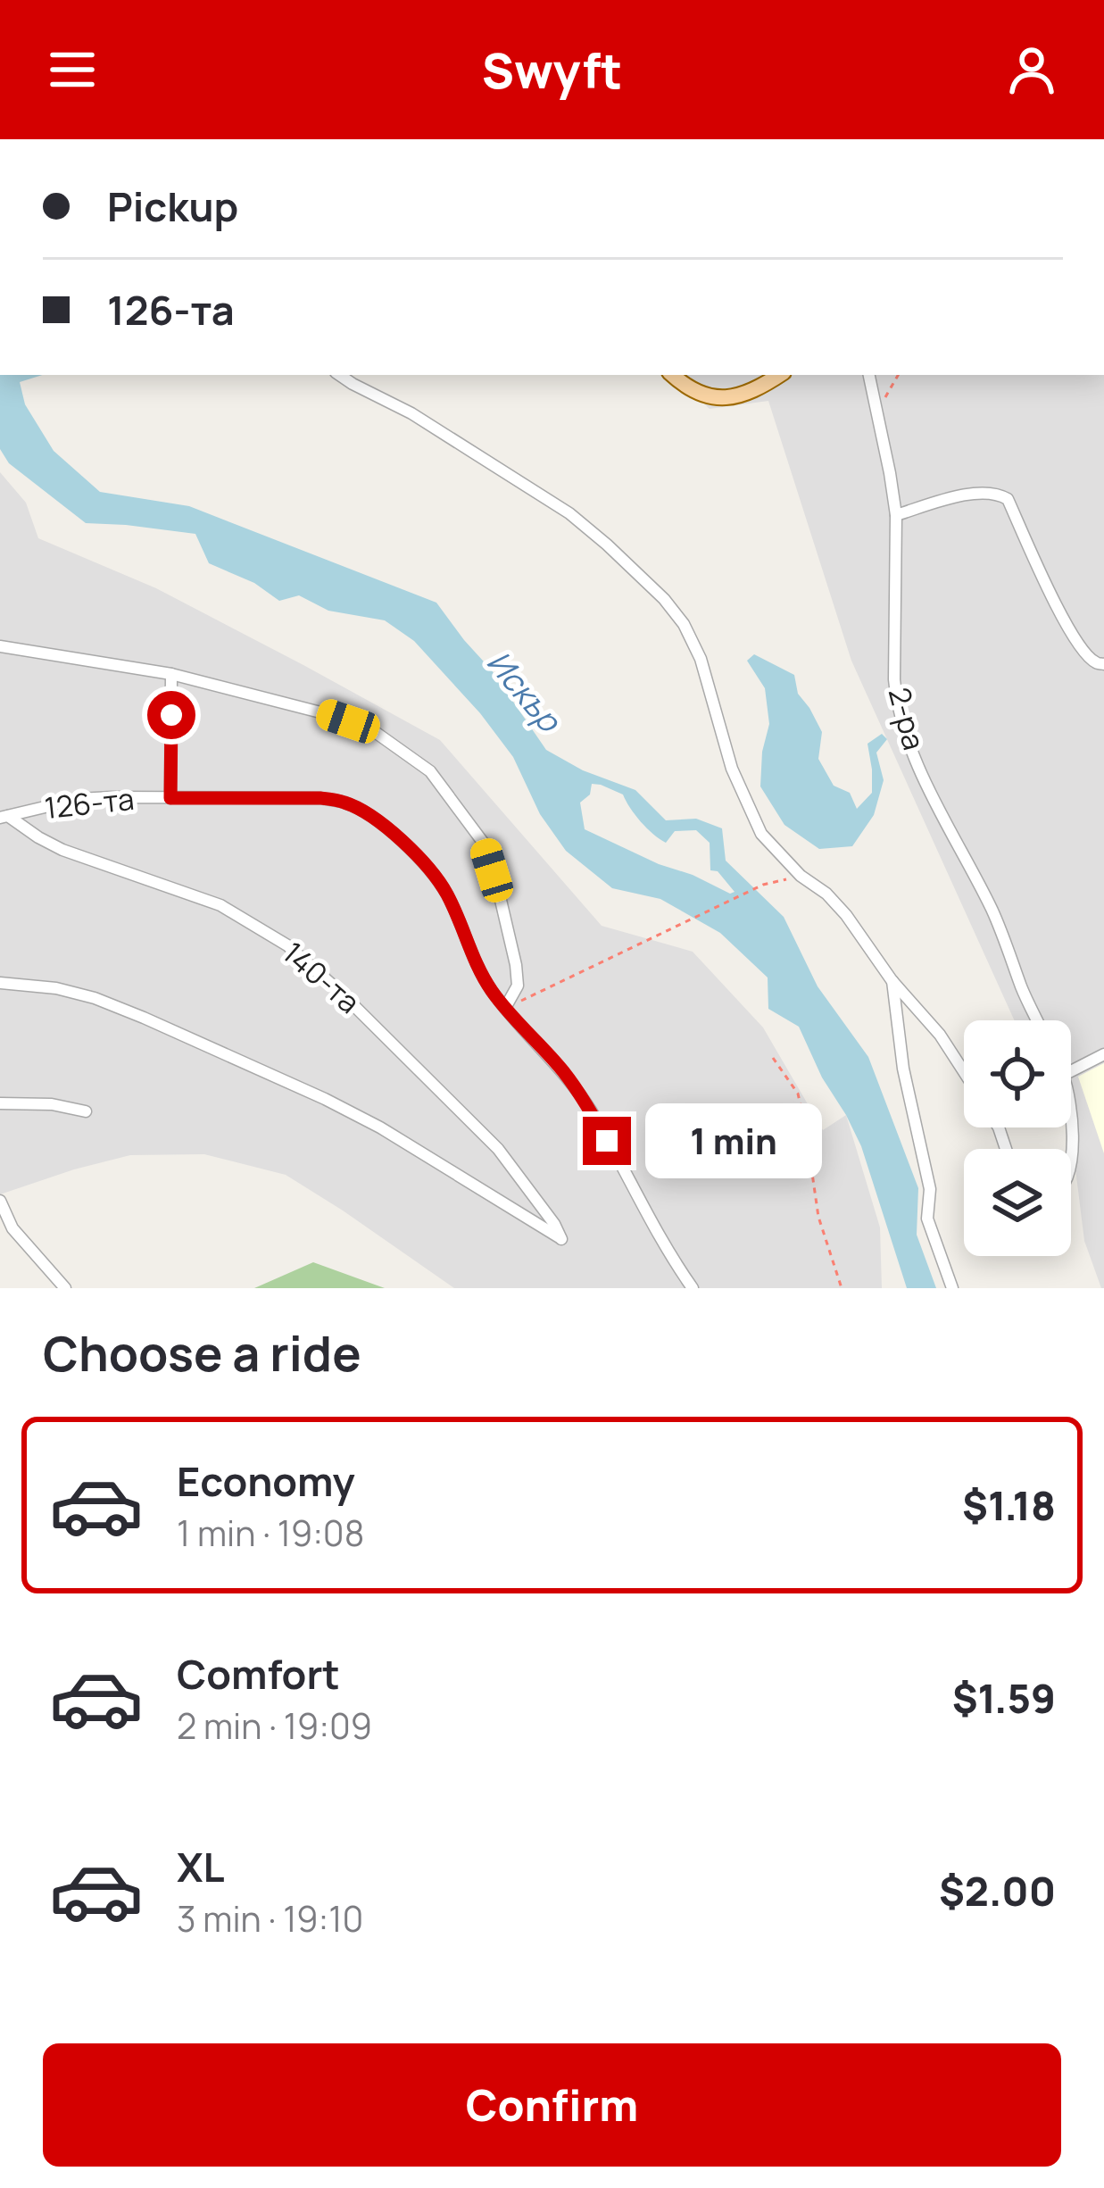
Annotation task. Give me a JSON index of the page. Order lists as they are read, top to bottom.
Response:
{
  "streets": {
    "street": ["2-ра", "126-та", "140-та"]
  },
  "crossings": [
    ["126-та", "140-та"]
  ],
  "water": ["Искър"],
  "page": {
    "header": "Swyft",
    "banner": ["Pickup", "126-та"],
    "bubble": "1 min",
    "heading": "Choose a ride",
    "list": [
      {
        "name": "Economy",
        "note": "1 min · 19:08",
        "value": "$1.18"
      },
      {
        "name": "Comfort",
        "note": "2 min · 19:09",
        "value": "$1.59"
      },
      {
        "name": "XL",
        "note": "3 min · 19:10",
        "value": "$2.00"
      }
    ],
    "buttons": "Confirm"
  }
}
